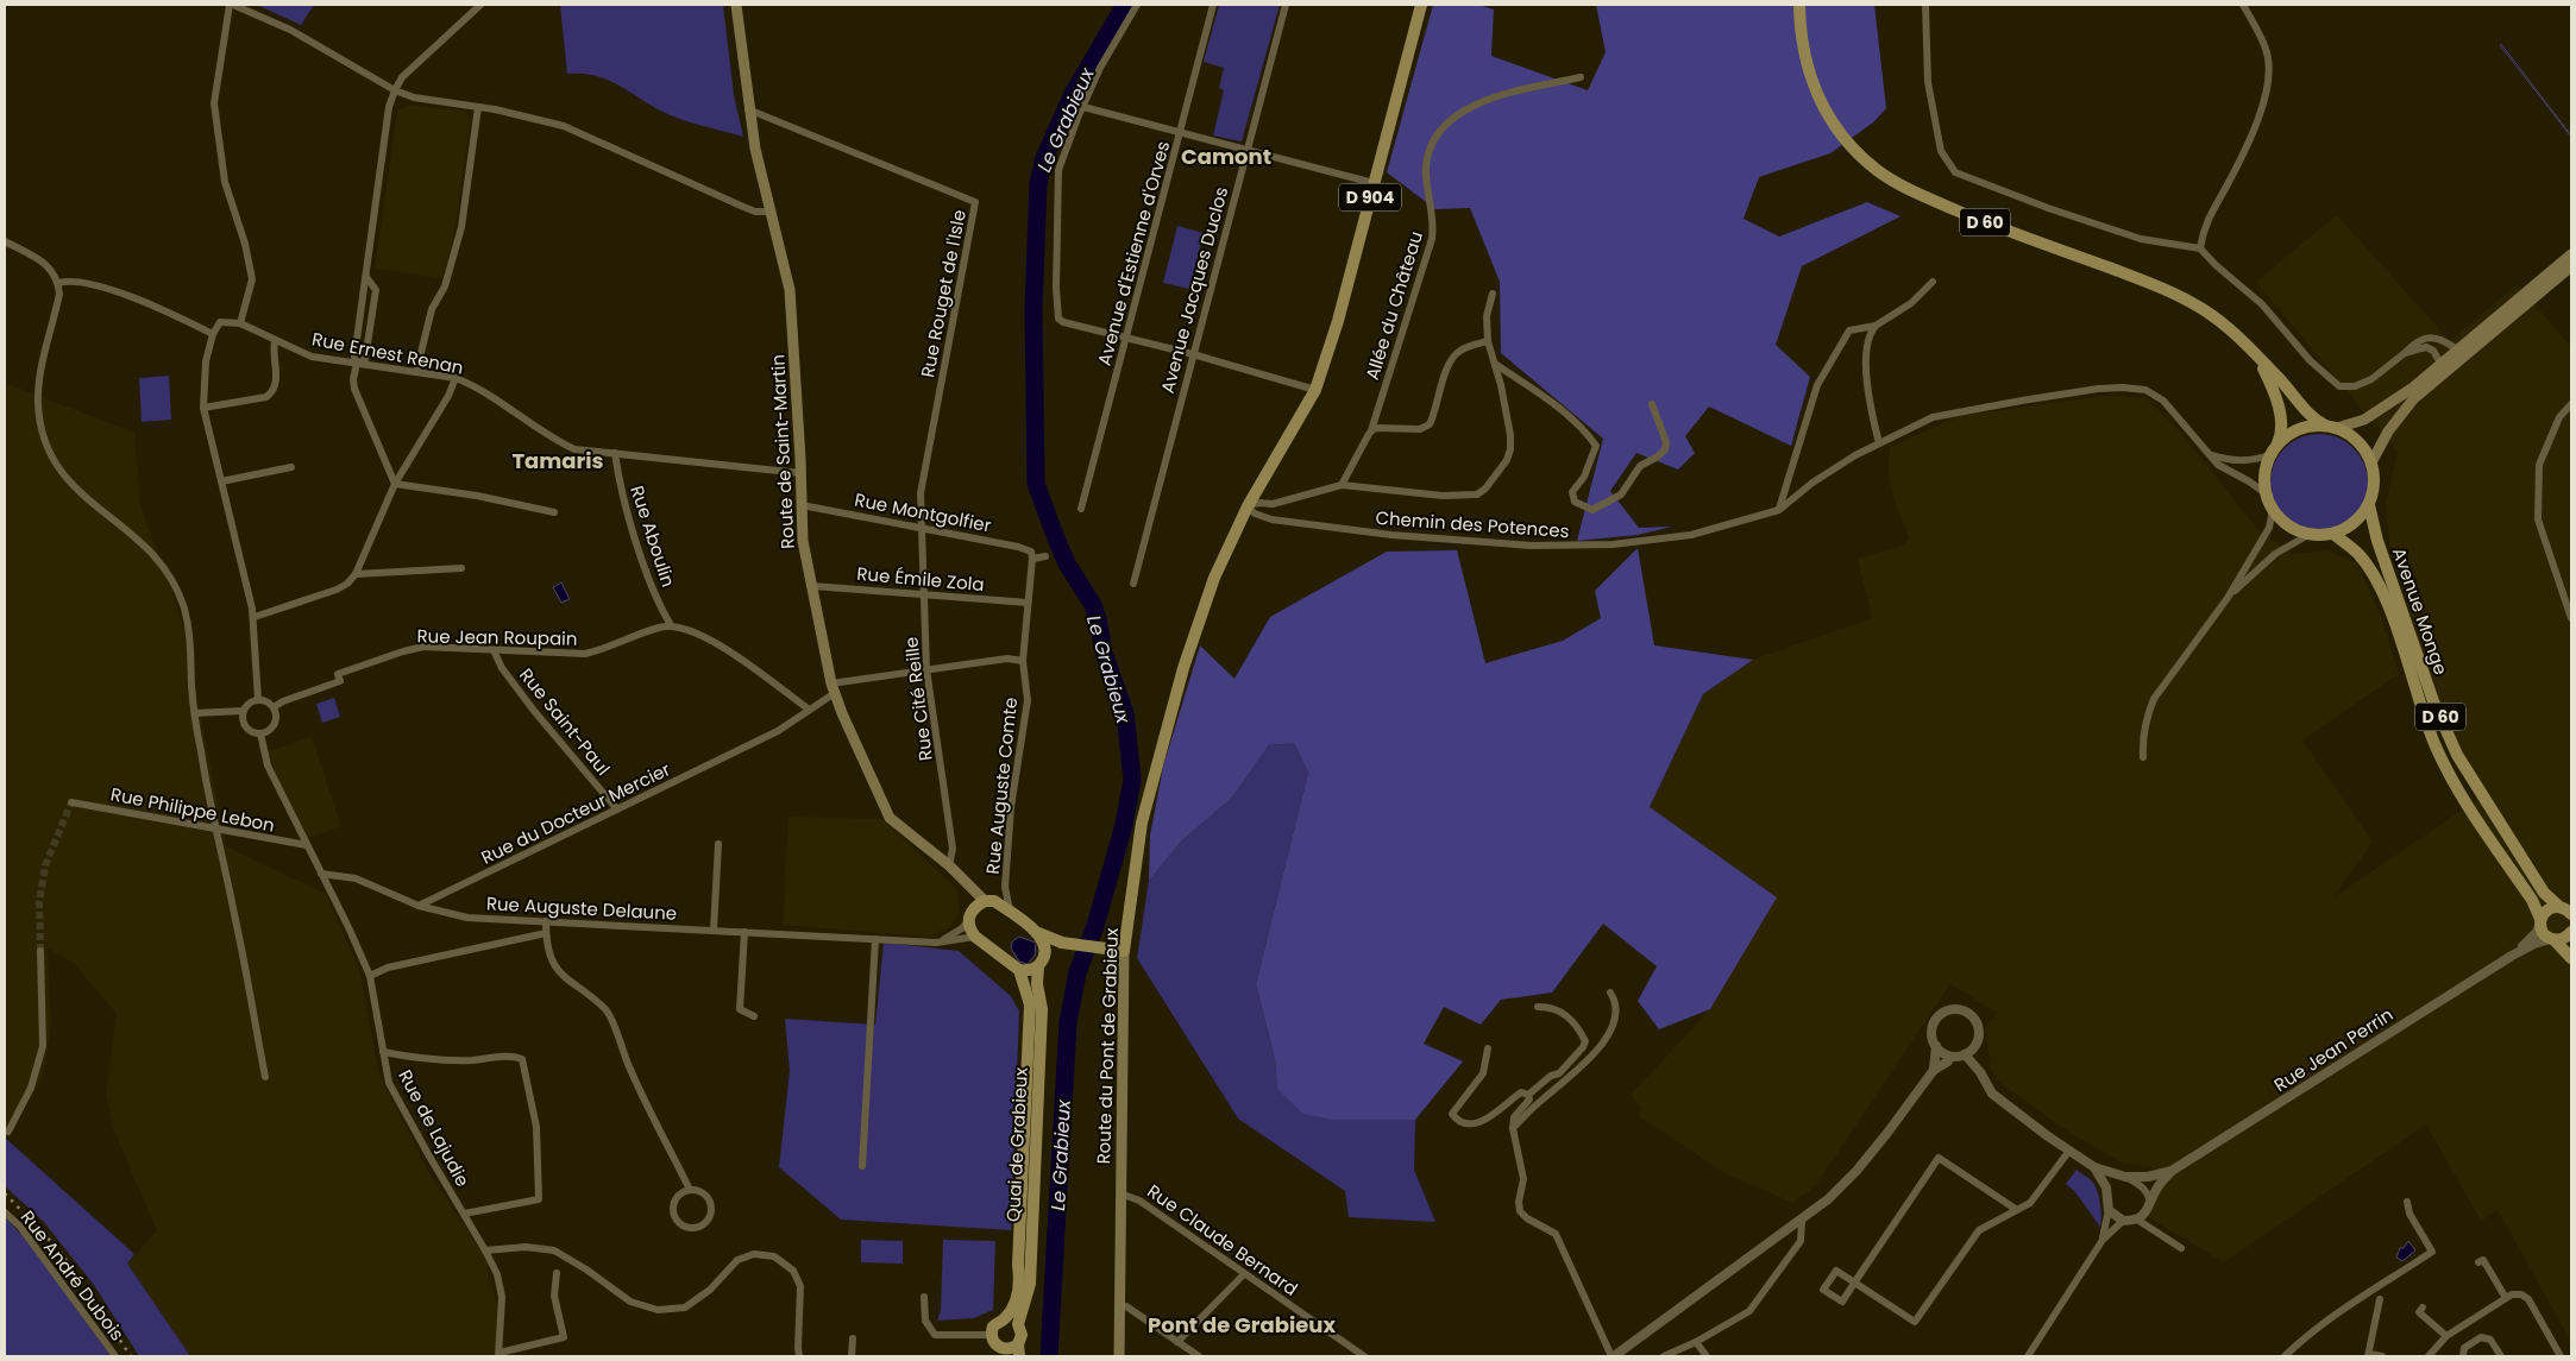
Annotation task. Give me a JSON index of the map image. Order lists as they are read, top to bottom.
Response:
{
  "streets": {
    "main road": [
      "D 904",
      "D 60",
      "Route de Saint-Martin",
      "Avenue Monge",
      "Route du Pont de Grabieux",
      "Quai de Grabieux"
    ],
    "street": [
      "Avenue d'Estienne d'Orves",
      "Avenue Jacques Duclos",
      "Rue Rouget de l'Isle",
      "Allée du Château",
      "Rue Ernest Renan",
      "Rue Montgolfier",
      "Chemin des Potences",
      "Rue Aboulin",
      "Rue Émile Zola",
      "Rue Jean Roupain",
      "Rue Cité Reille",
      "Rue Saint-Paul",
      "Rue Auguste Comte",
      "Rue Philippe Lebon",
      "Rue du Docteur Mercier",
      "Rue Auguste Delaune",
      "Rue Jean Perrin",
      "Rue de Lajudie",
      "Rue Claude Bernard",
      "Rue André Dubois"
    ]
  },
  "crossings": [
    ["D 904", "Chemin des Potences"],
    ["D 904", "Route du Pont de Grabieux"],
    ["D 60", "Chemin des Potences"],
    ["D 60", "Avenue Monge"],
    ["Rue Rouget de l'Isle", "Route de Saint-Martin"],
    ["Rue Rouget de l'Isle", "Rue Montgolfier"],
    ["Rue Rouget de l'Isle", "Rue Cité Reille"],
    ["Rue Ernest Renan", "Route de Saint-Martin"],
    ["Rue Ernest Renan", "Rue Aboulin"],
    ["Route de Saint-Martin", "Rue Montgolfier"],
    ["Route de Saint-Martin", "Rue Émile Zola"],
    ["Route de Saint-Martin", "Rue Cité Reille"],
    ["Route de Saint-Martin", "Rue Auguste Comte"],
    ["Route de Saint-Martin", "Rue du Docteur Mercier"],
    ["Rue Montgolfier", "Rue Cité Reille"],
    ["Rue Montgolfier", "Rue Auguste Comte"],
    ["Chemin des Potences", "Avenue Monge"],
    ["Chemin des Potences", "Route du Pont de Grabieux"],
    ["Rue Aboulin", "Rue Jean Roupain"],
    ["Rue Émile Zola", "Rue Cité Reille"],
    ["Rue Émile Zola", "Rue Auguste Comte"],
    ["Avenue Monge", "Rue Jean Perrin"],
    ["Rue Jean Roupain", "Rue Saint-Paul"],
    ["Rue Jean Roupain", "Rue de Lajudie"],
    ["Rue Saint-Paul", "Rue du Docteur Mercier"],
    ["Rue Philippe Lebon", "Rue de Lajudie"],
    ["Rue du Docteur Mercier", "Rue Auguste Delaune"],
    ["Rue Auguste Delaune", "Rue de Lajudie"],
    ["Route du Pont de Grabieux", "Rue Claude Bernard"]
  ],
  "districts": ["Camont", "Tamaris", "Pont de Grabieux"],
  "water": ["Le Grabieux"]
}
